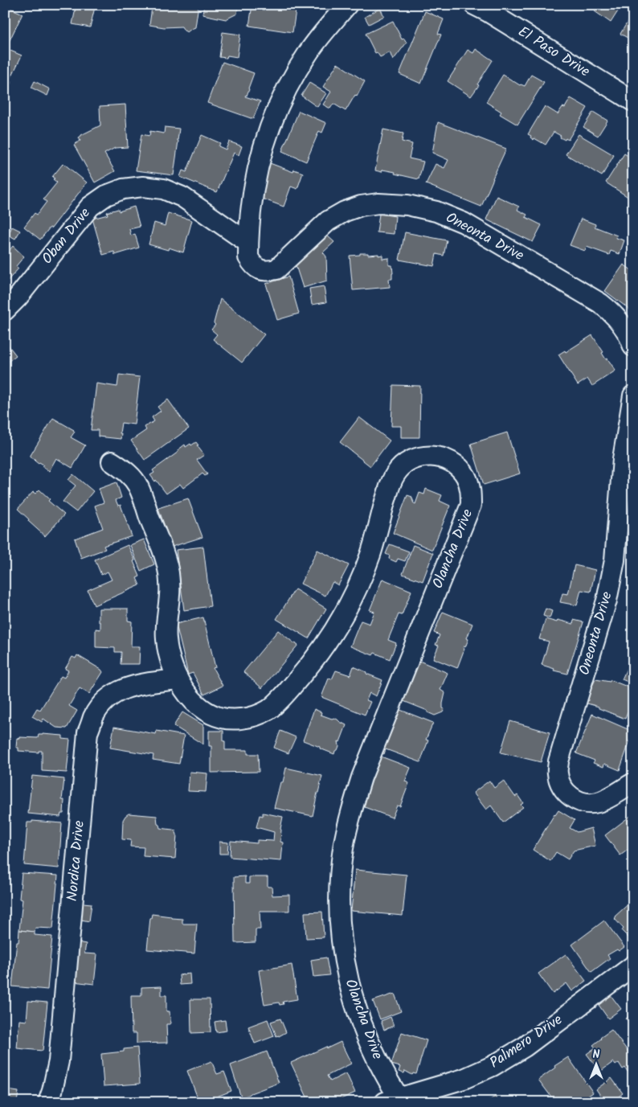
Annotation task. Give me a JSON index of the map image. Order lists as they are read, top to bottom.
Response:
{
  "streets": {
    "street": [
      "El Paso Drive",
      "Oban Drive",
      "Oneonta Drive",
      "Olancha Drive",
      "Nordica Drive",
      "Palmero Drive"
    ]
  },
  "crossings": [
    ["Oban Drive", "Oneonta Drive"],
    ["Olancha Drive", "Nordica Drive"],
    ["Olancha Drive", "Palmero Drive"]
  ],
  "north": "top"
}
